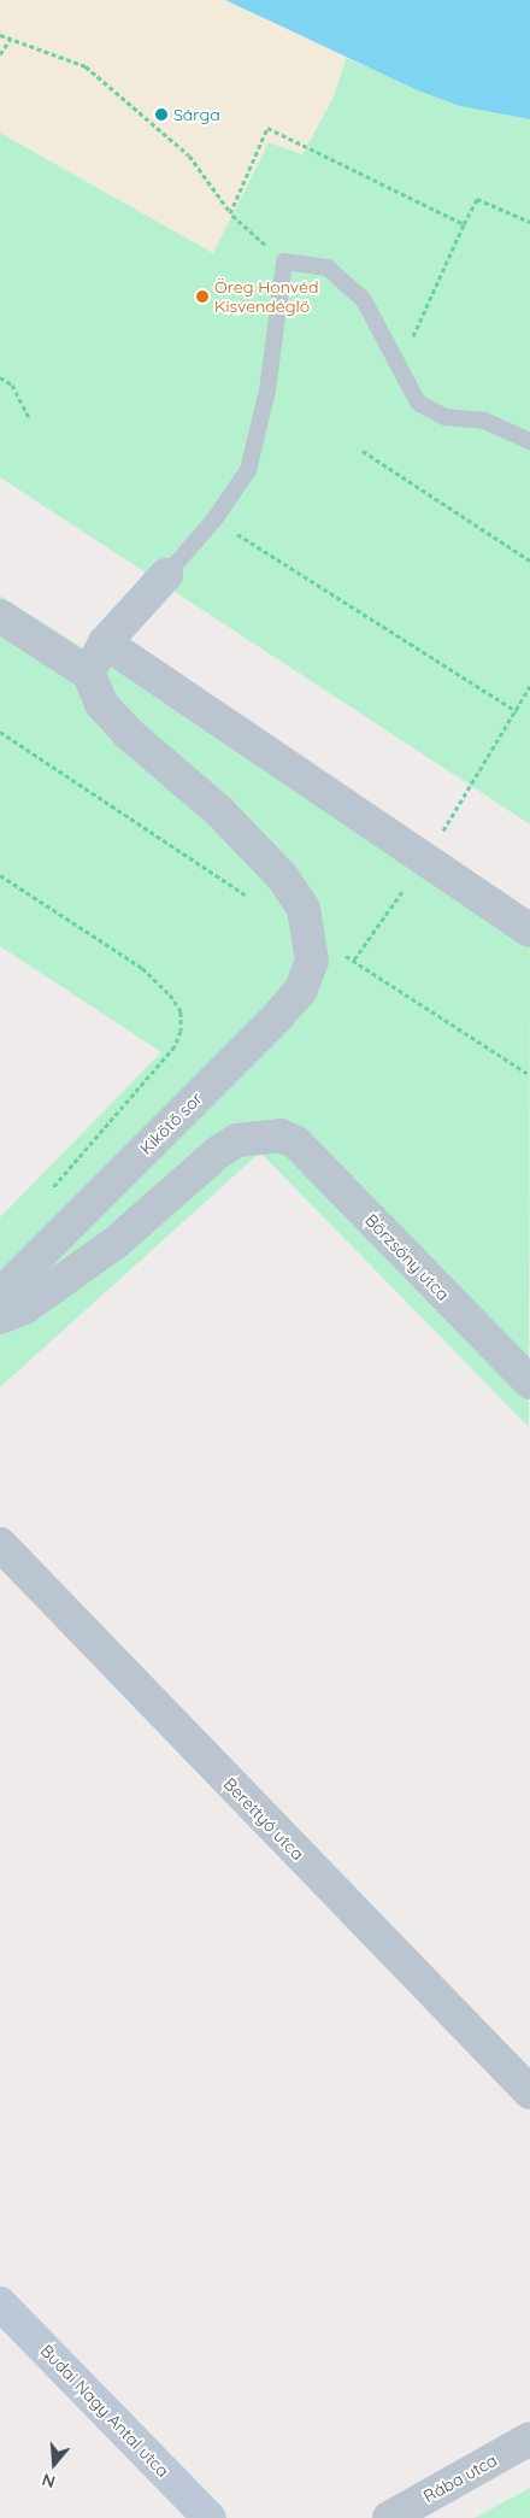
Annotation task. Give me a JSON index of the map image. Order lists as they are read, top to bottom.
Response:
{
  "streets": {
    "main road": ["Budai Nagy Antal utca"],
    "street": [
      "Kikötő sor",
      "Börzsöny utca",
      "Berettyó utca",
      "Rába utca"
    ]
  },
  "places": ["Sárga", "Öreg Honvéd Kisvendéglő"],
  "north": "bottom"
}
